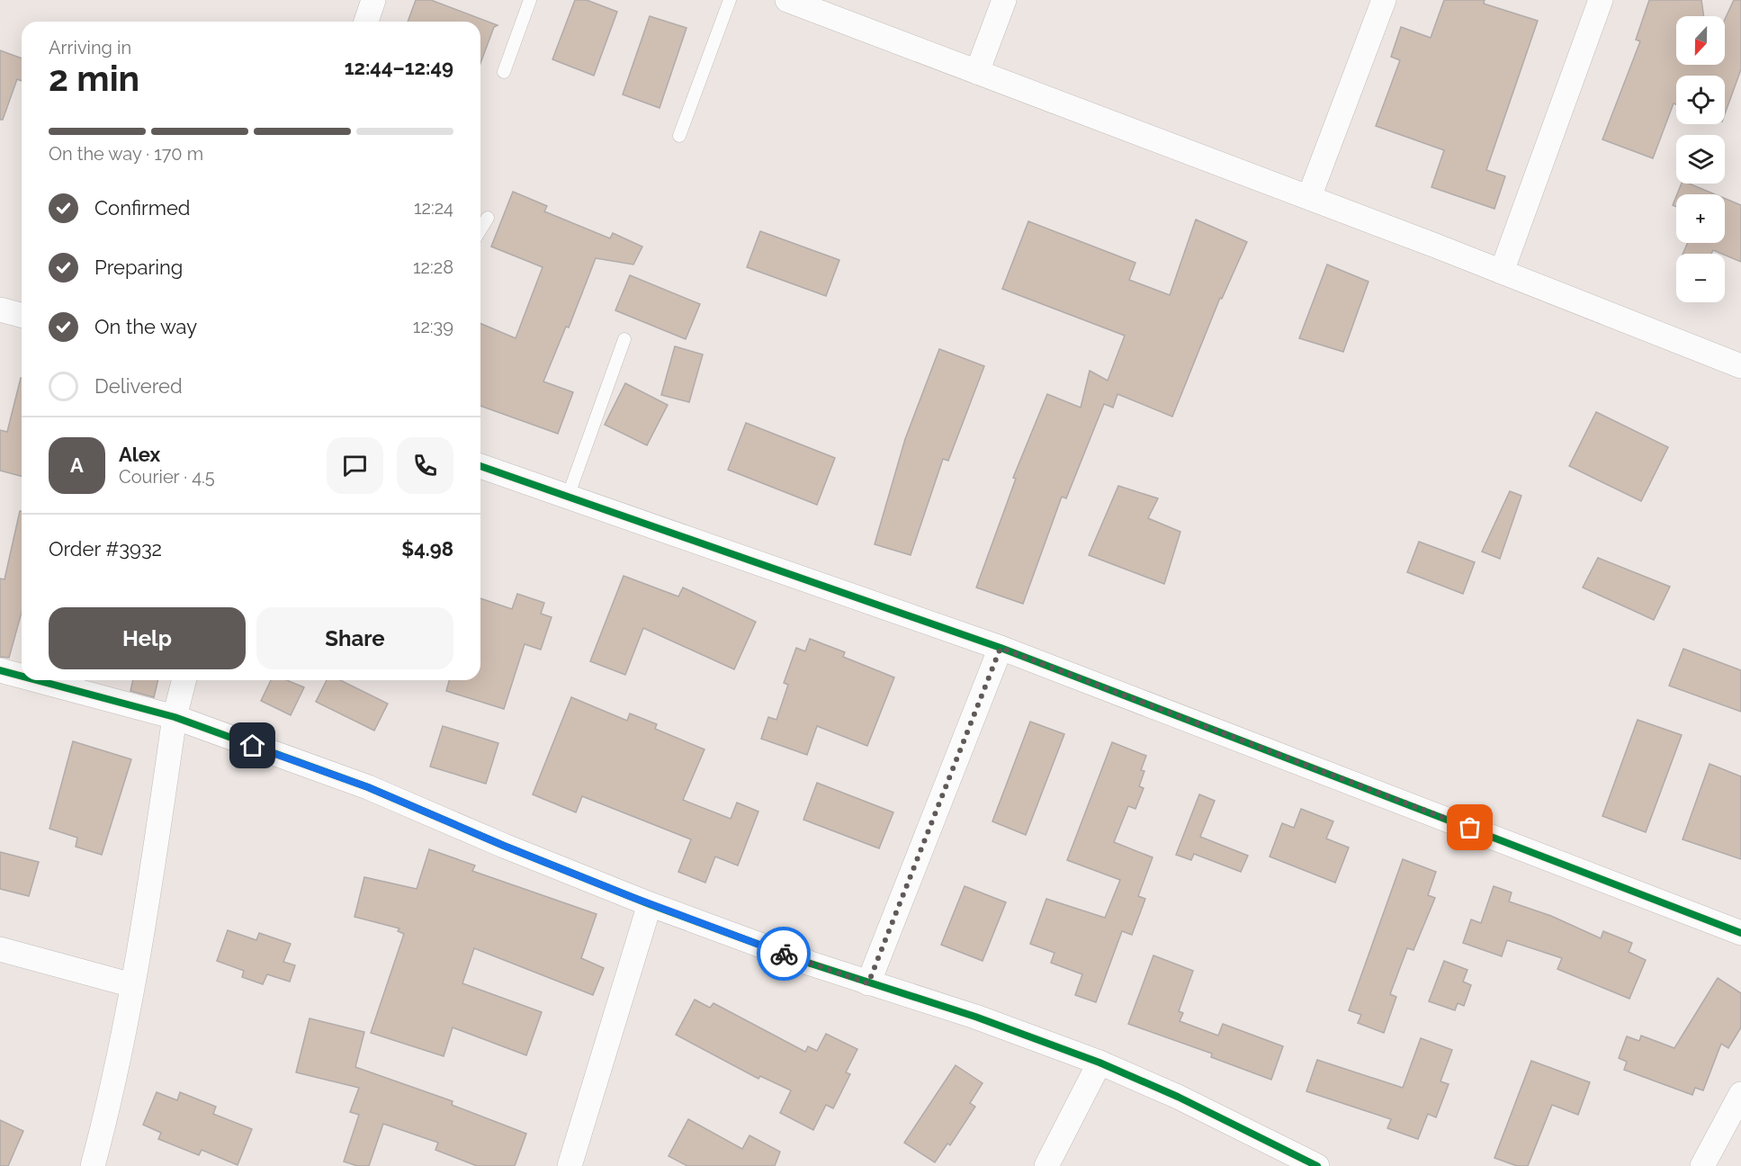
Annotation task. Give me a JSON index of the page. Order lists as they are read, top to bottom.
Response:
{
  "north": "bottom",
  "page": {
    "map_buttons": ["+", "−"],
    "heading": ["2 min", "Arriving in", "12:44–12:49"],
    "panel": [
      "Alex",
      "Courier · 4.5",
      "Order #3932",
      "$4.98"
    ],
    "bar": "On the way · 170 m",
    "list": [
      ["Confirmed", "12:24"],
      ["Preparing", "12:28"],
      ["On the way", "12:39"],
      "Delivered"
    ],
    "round": "A",
    "buttons": ["Help", "Share"]
  }
}
